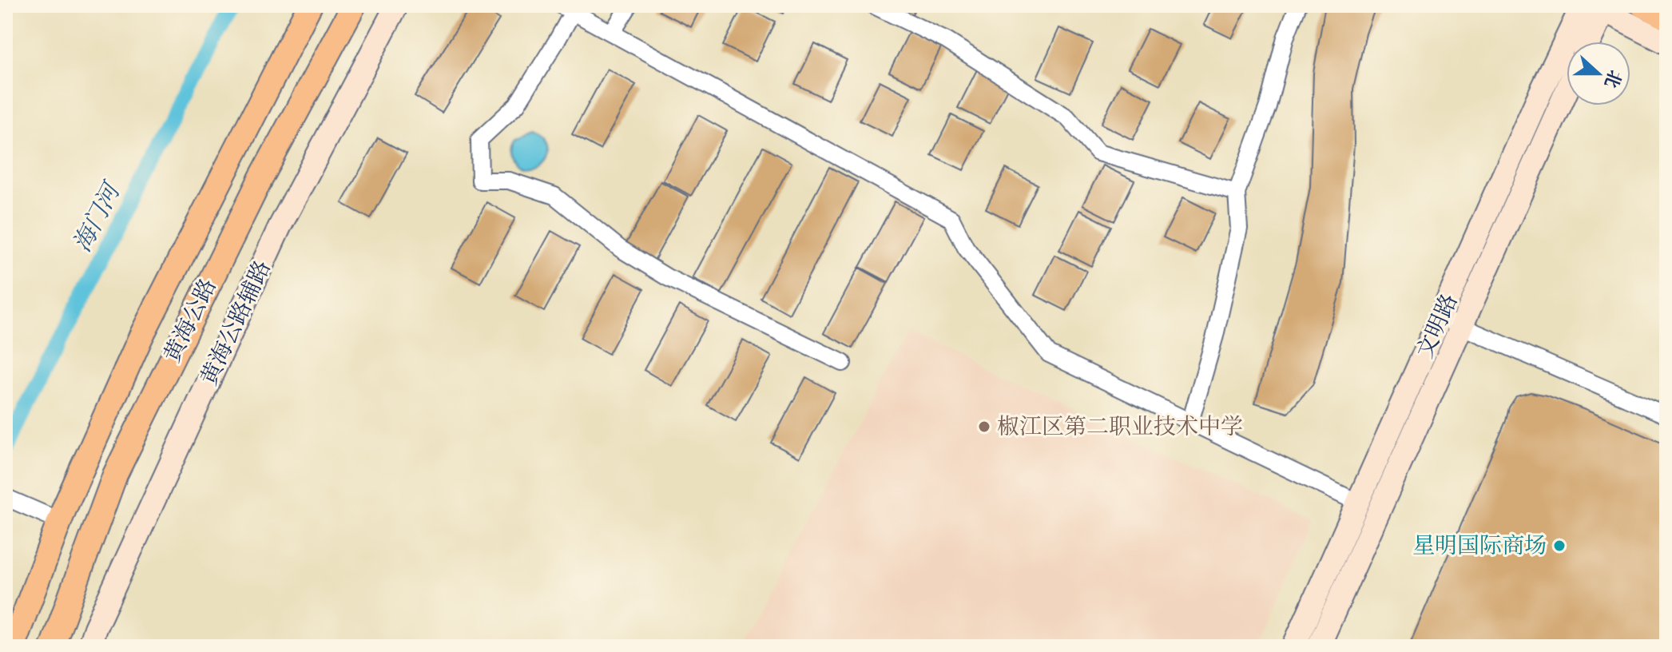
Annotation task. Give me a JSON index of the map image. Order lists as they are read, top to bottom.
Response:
{
  "streets": {
    "main road": ["黄海公路", "黄海公路辅路", "文明路"]
  },
  "water": ["海门河"],
  "places": ["椒江区第二职业技术中学", "星明国际商场"],
  "north": "right"
}
